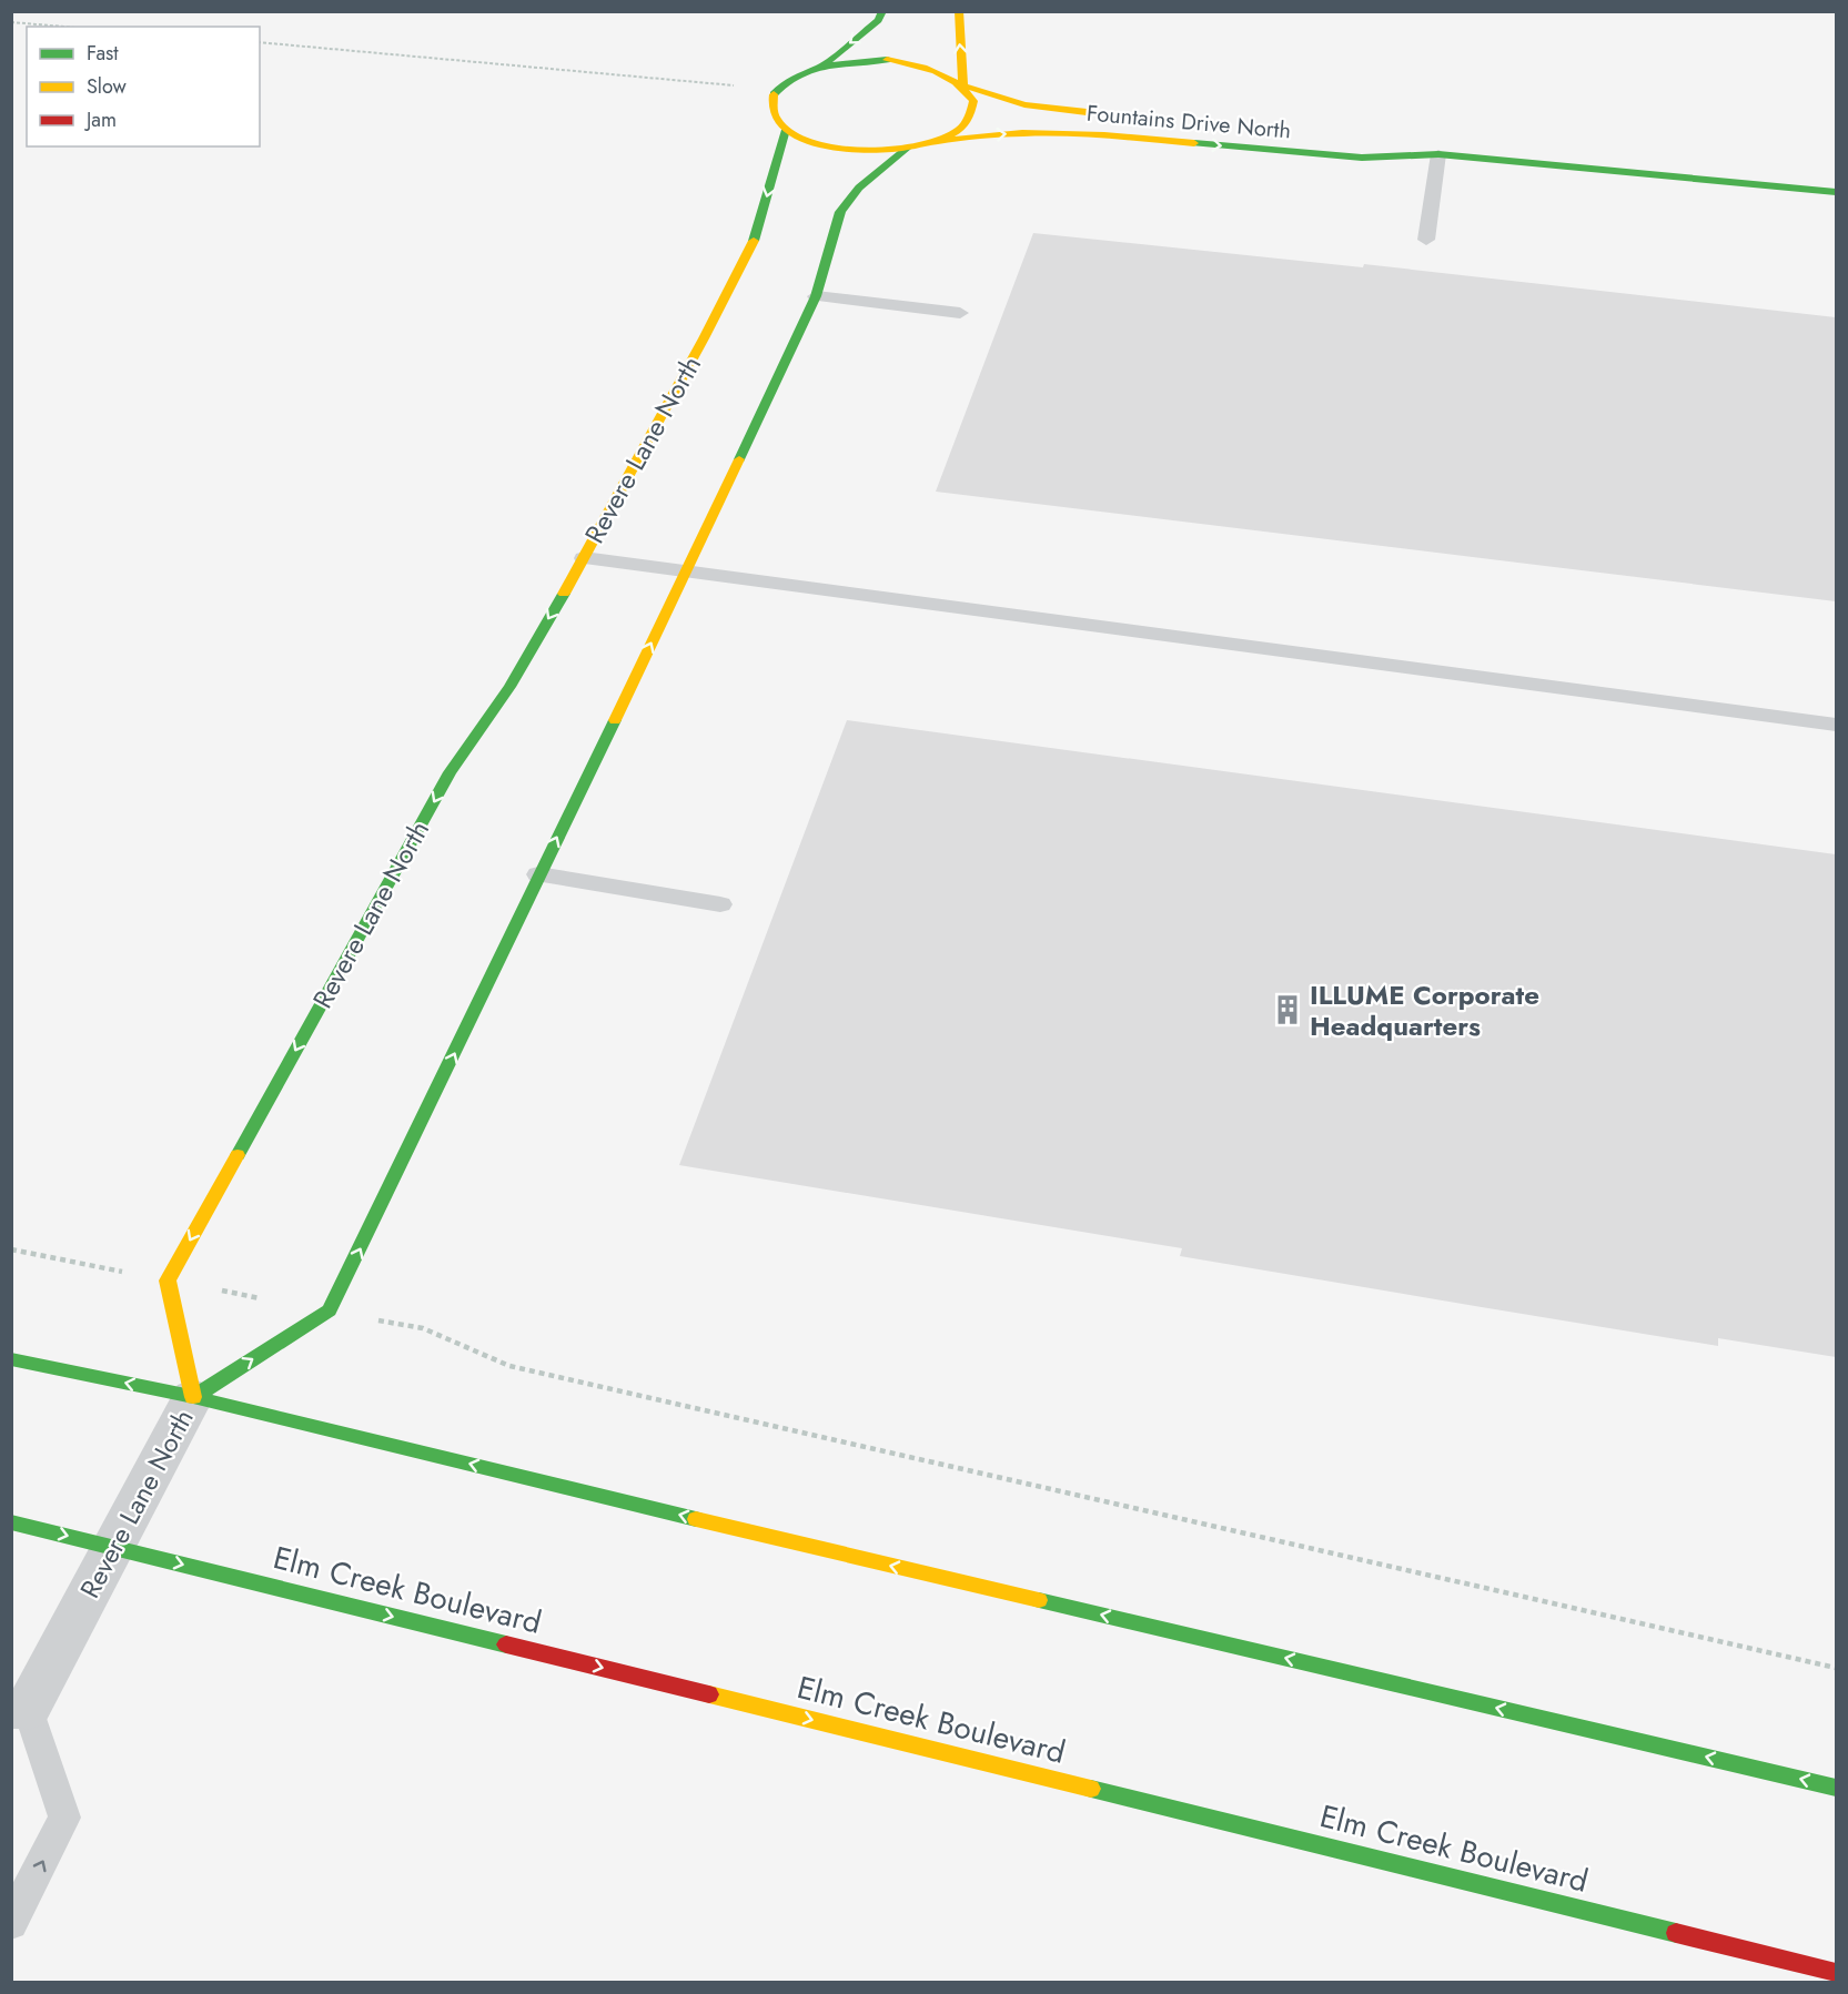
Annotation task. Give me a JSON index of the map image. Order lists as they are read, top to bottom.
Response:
{
  "streets": {
    "street": ["Fountains Drive North", "Revere Lane North", "Elm Creek Boulevard"]
  },
  "crossings": [
    ["Revere Lane North", "Elm Creek Boulevard"]
  ],
  "one_way": ["Elm Creek Boulevard"],
  "places": {
    "building": ["ILLUME Corporate Headquarters"]
  },
  "legend": ["Fast", "Slow", "Jam"]
}
